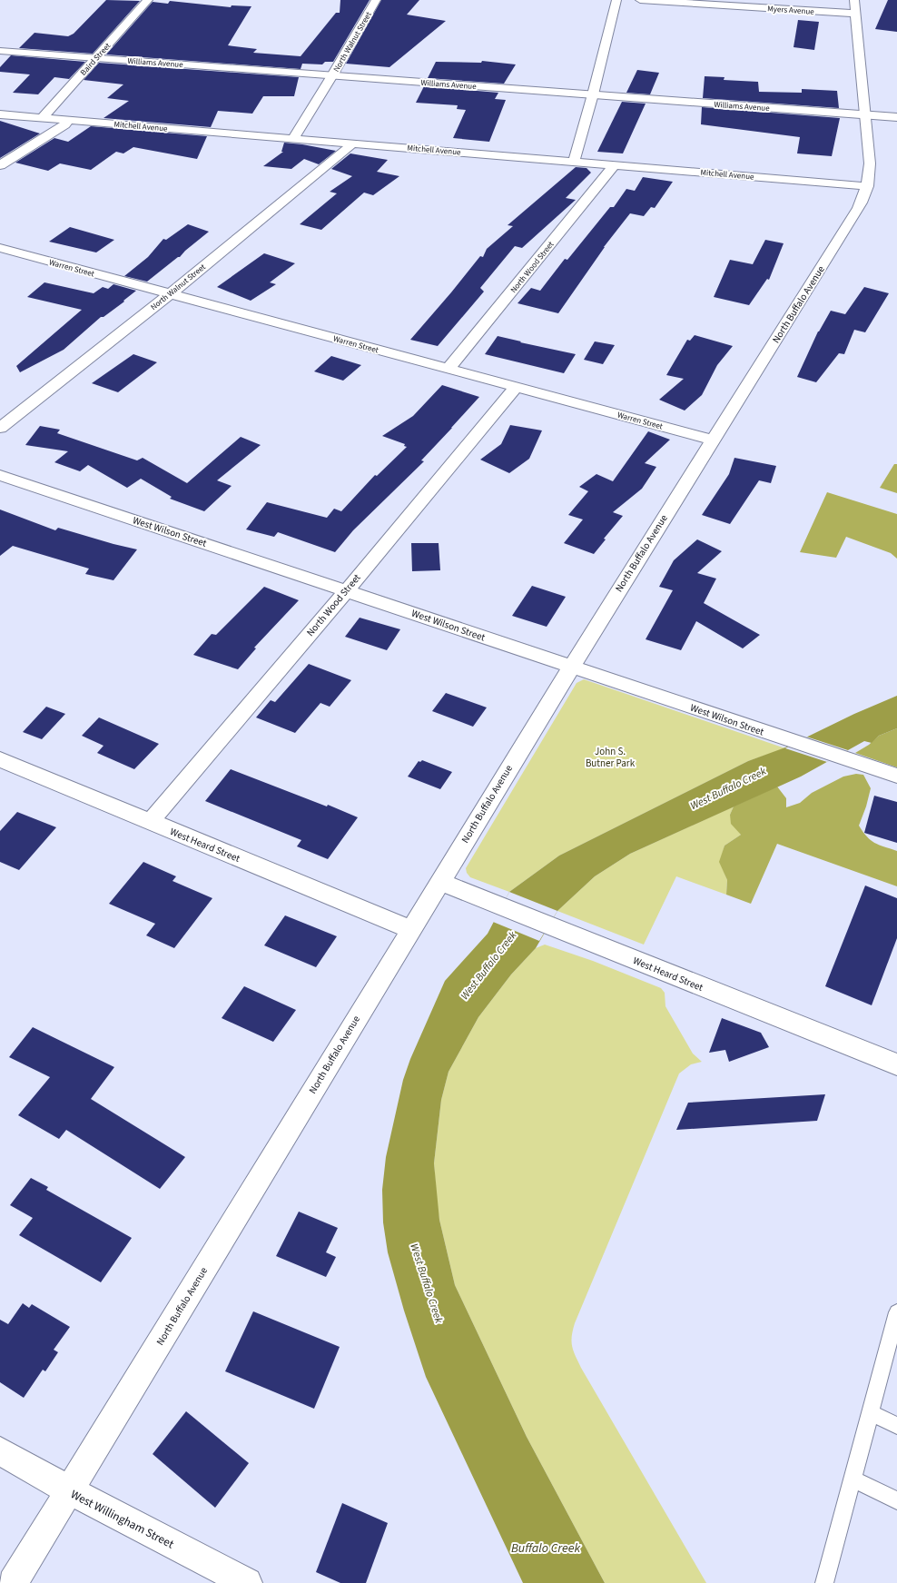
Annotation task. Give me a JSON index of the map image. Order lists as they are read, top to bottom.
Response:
{
  "streets": {
    "street": [
      "Myers Avenue",
      "North Walnut Street",
      "Baird Street",
      "Williams Avenue",
      "Mitchell Avenue",
      "North Wood Street",
      "Warren Street",
      "North Buffalo Avenue",
      "West Wilson Street",
      "West Heard Street",
      "West Willingham Street"
    ]
  },
  "crossings": [
    ["Myers Avenue", "North Buffalo Avenue"],
    ["North Walnut Street", "Williams Avenue"],
    ["North Walnut Street", "Mitchell Avenue"],
    ["North Walnut Street", "Warren Street"],
    ["Baird Street", "Williams Avenue"],
    ["Baird Street", "Mitchell Avenue"],
    ["Williams Avenue", "North Buffalo Avenue"],
    ["Mitchell Avenue", "North Wood Street"],
    ["Mitchell Avenue", "North Buffalo Avenue"],
    ["North Wood Street", "Warren Street"],
    ["North Wood Street", "West Wilson Street"],
    ["North Wood Street", "West Heard Street"],
    ["Warren Street", "North Buffalo Avenue"],
    ["North Buffalo Avenue", "West Wilson Street"],
    ["North Buffalo Avenue", "West Heard Street"],
    ["North Buffalo Avenue", "West Willingham Street"]
  ],
  "water": ["West Buffalo Creek", "Buffalo Creek"],
  "parks": ["John S. Butner Park"]
}
